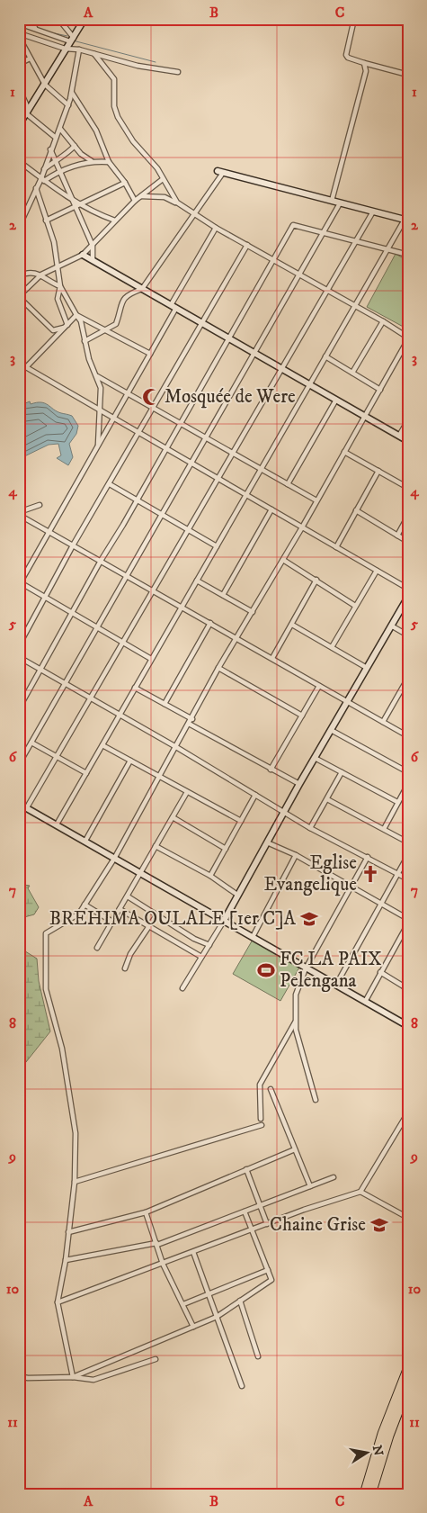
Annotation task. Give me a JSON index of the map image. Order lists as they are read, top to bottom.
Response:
{
  "places": {
    "mosque": ["Mosquée de Were"],
    "church": ["Eglise Evangelique"],
    "school or university": ["BREHIMA OULALE [1er C]A", "Chaine Grise"],
    "sports": ["FC LA PAIX Pelengana"]
  },
  "north": "right",
  "grid": {
    "columns": ["A", "B", "C"],
    "rows": [
      "1",
      "2",
      "3",
      "4",
      "5",
      "6",
      "7",
      "8",
      "9",
      "10",
      "11"
    ]
  }
}
